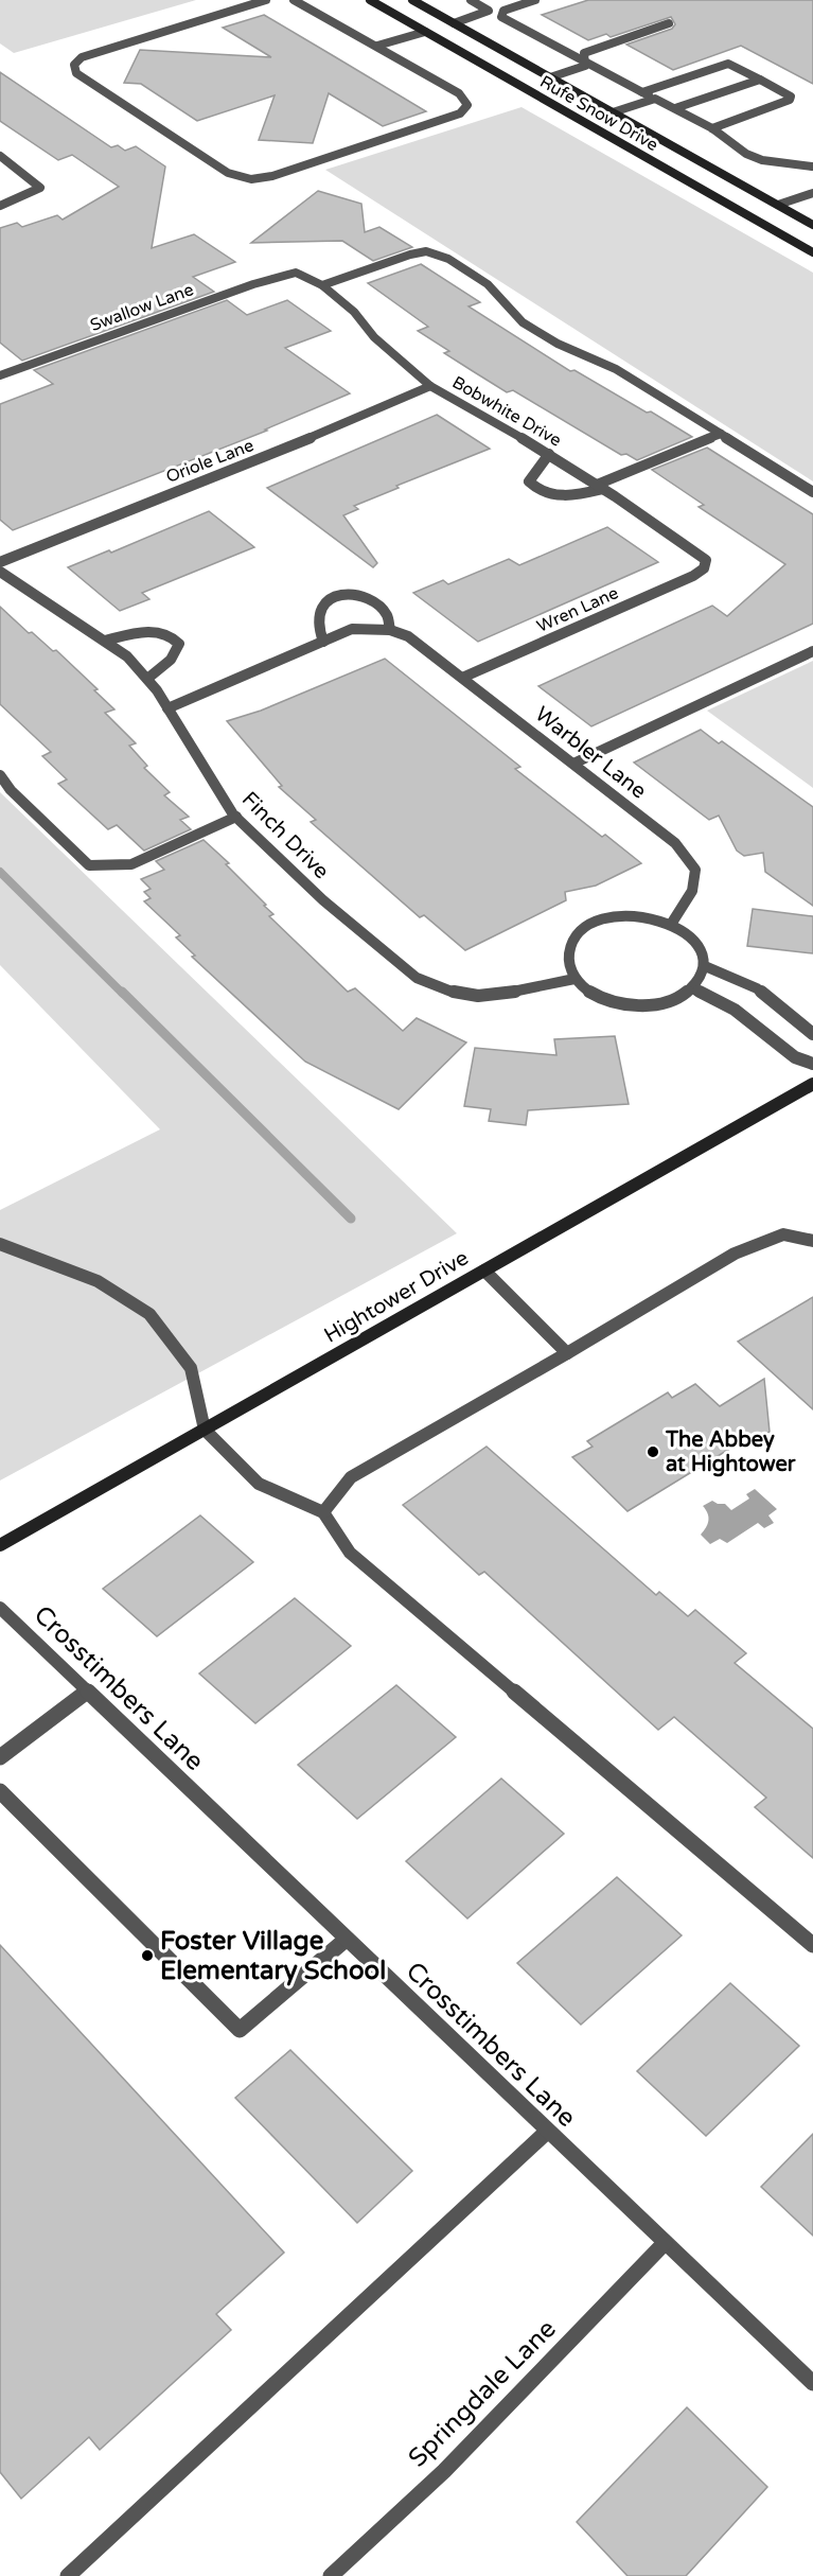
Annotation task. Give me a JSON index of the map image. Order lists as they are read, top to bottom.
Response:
{
  "streets": {
    "main road": ["Rufe Snow Drive", "Hightower Drive"],
    "street": [
      "Swallow Lane",
      "Bobwhite Drive",
      "Oriole Lane",
      "Wren Lane",
      "Warbler Lane",
      "Finch Drive",
      "Crosstimbers Lane",
      "Springdale Lane"
    ]
  },
  "crossings": [
    ["Swallow Lane", "Bobwhite Drive"],
    ["Bobwhite Drive", "Oriole Lane"],
    ["Bobwhite Drive", "Wren Lane"],
    ["Wren Lane", "Warbler Lane"],
    ["Warbler Lane", "Finch Drive"],
    ["Crosstimbers Lane", "Springdale Lane"]
  ],
  "places": ["The Abbey at Hightower", "Foster Village Elementary School"]
}
